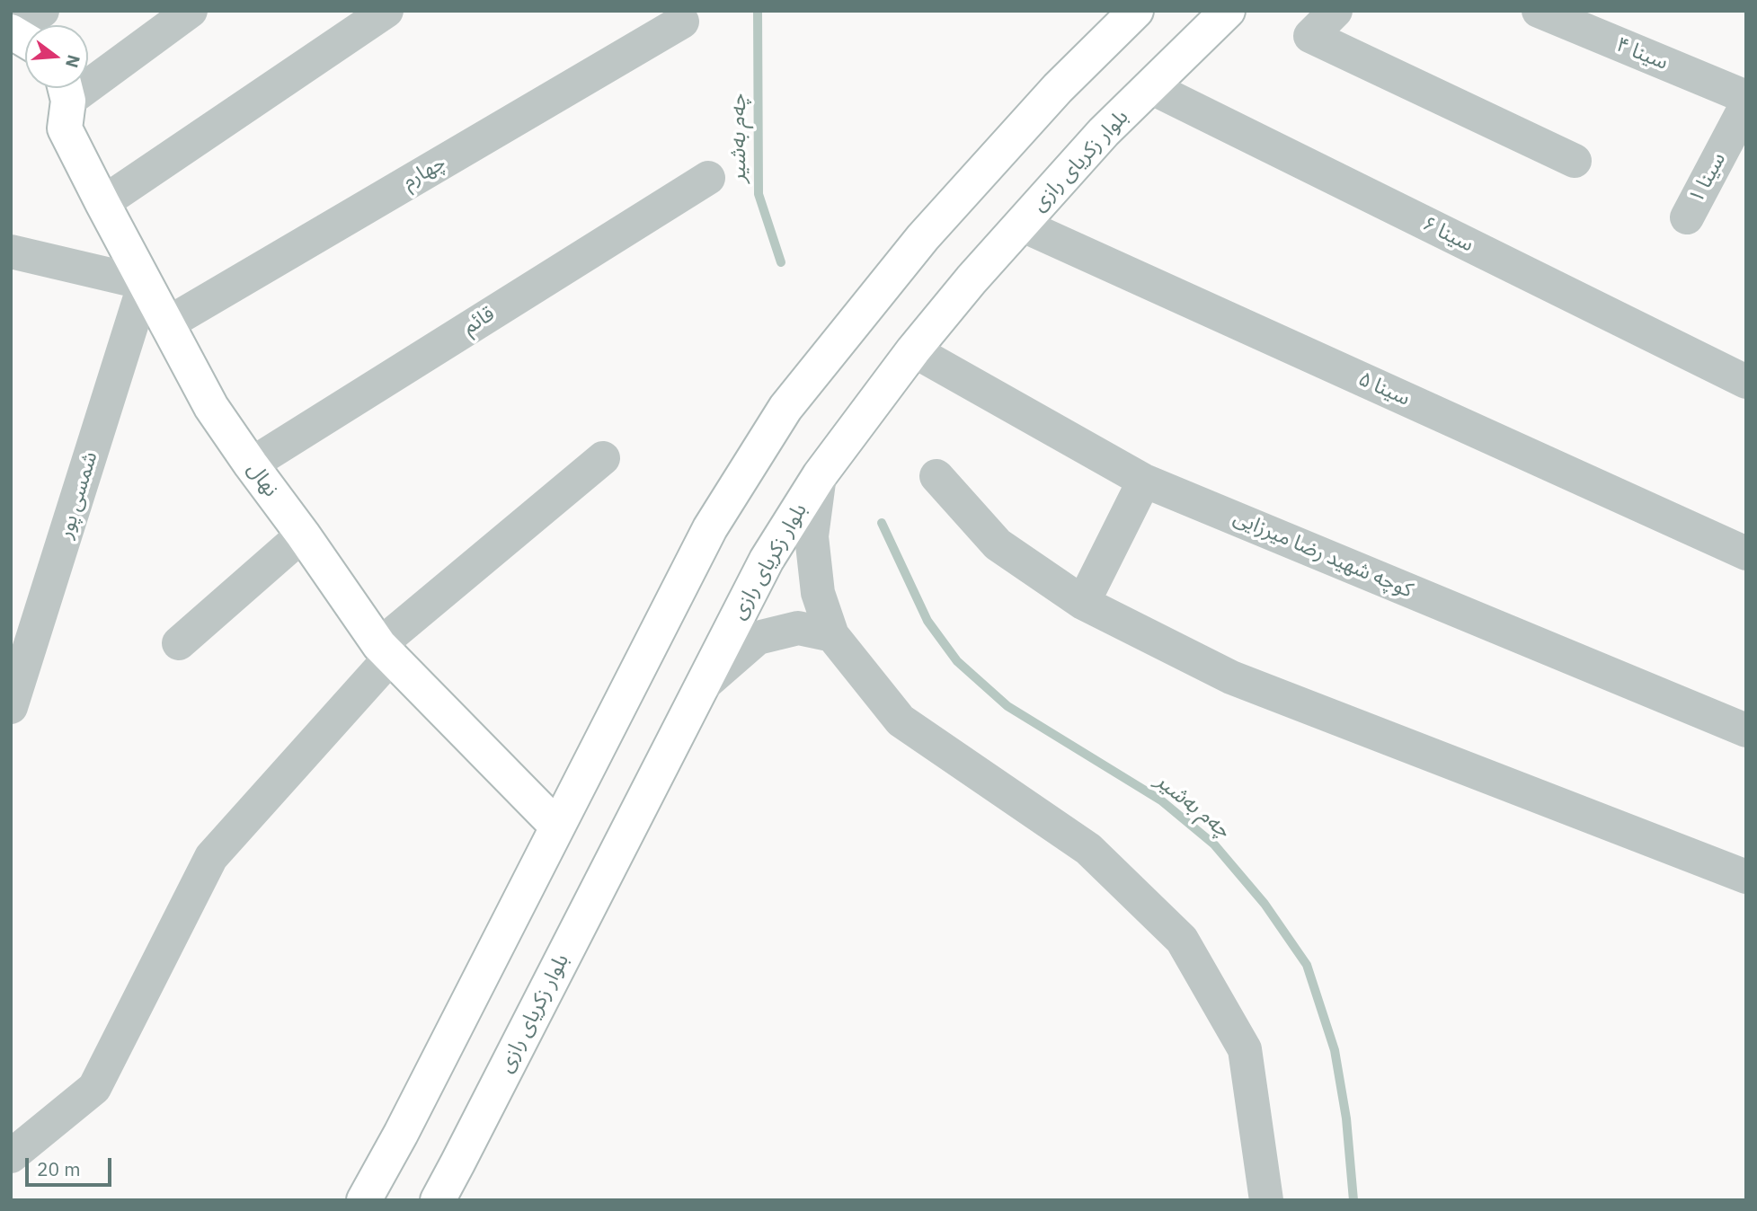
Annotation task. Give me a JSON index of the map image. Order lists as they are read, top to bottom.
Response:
{
  "streets": {
    "main road": ["بلوار زکریای رازی", "نهال"],
    "street": [
      "سینا ۴",
      "چهارم",
      "۱ سینا",
      "سینا ۶",
      "قائم",
      "سینا ۵",
      "شمسی پور",
      "کوچه شهید رضا میرزایی"
    ]
  },
  "crossings": [
    ["بلوار زکریای رازی", "سینا ۶"],
    ["بلوار زکریای رازی", "سینا ۵"],
    ["بلوار زکریای رازی", "کوچه شهید رضا میرزایی"],
    ["چهارم", "نهال"],
    ["قائم", "نهال"],
    ["نهال", "شمسی پور"]
  ],
  "water": ["چەم بەشیر"],
  "scale_bar": "20 m",
  "north": "right"
}
